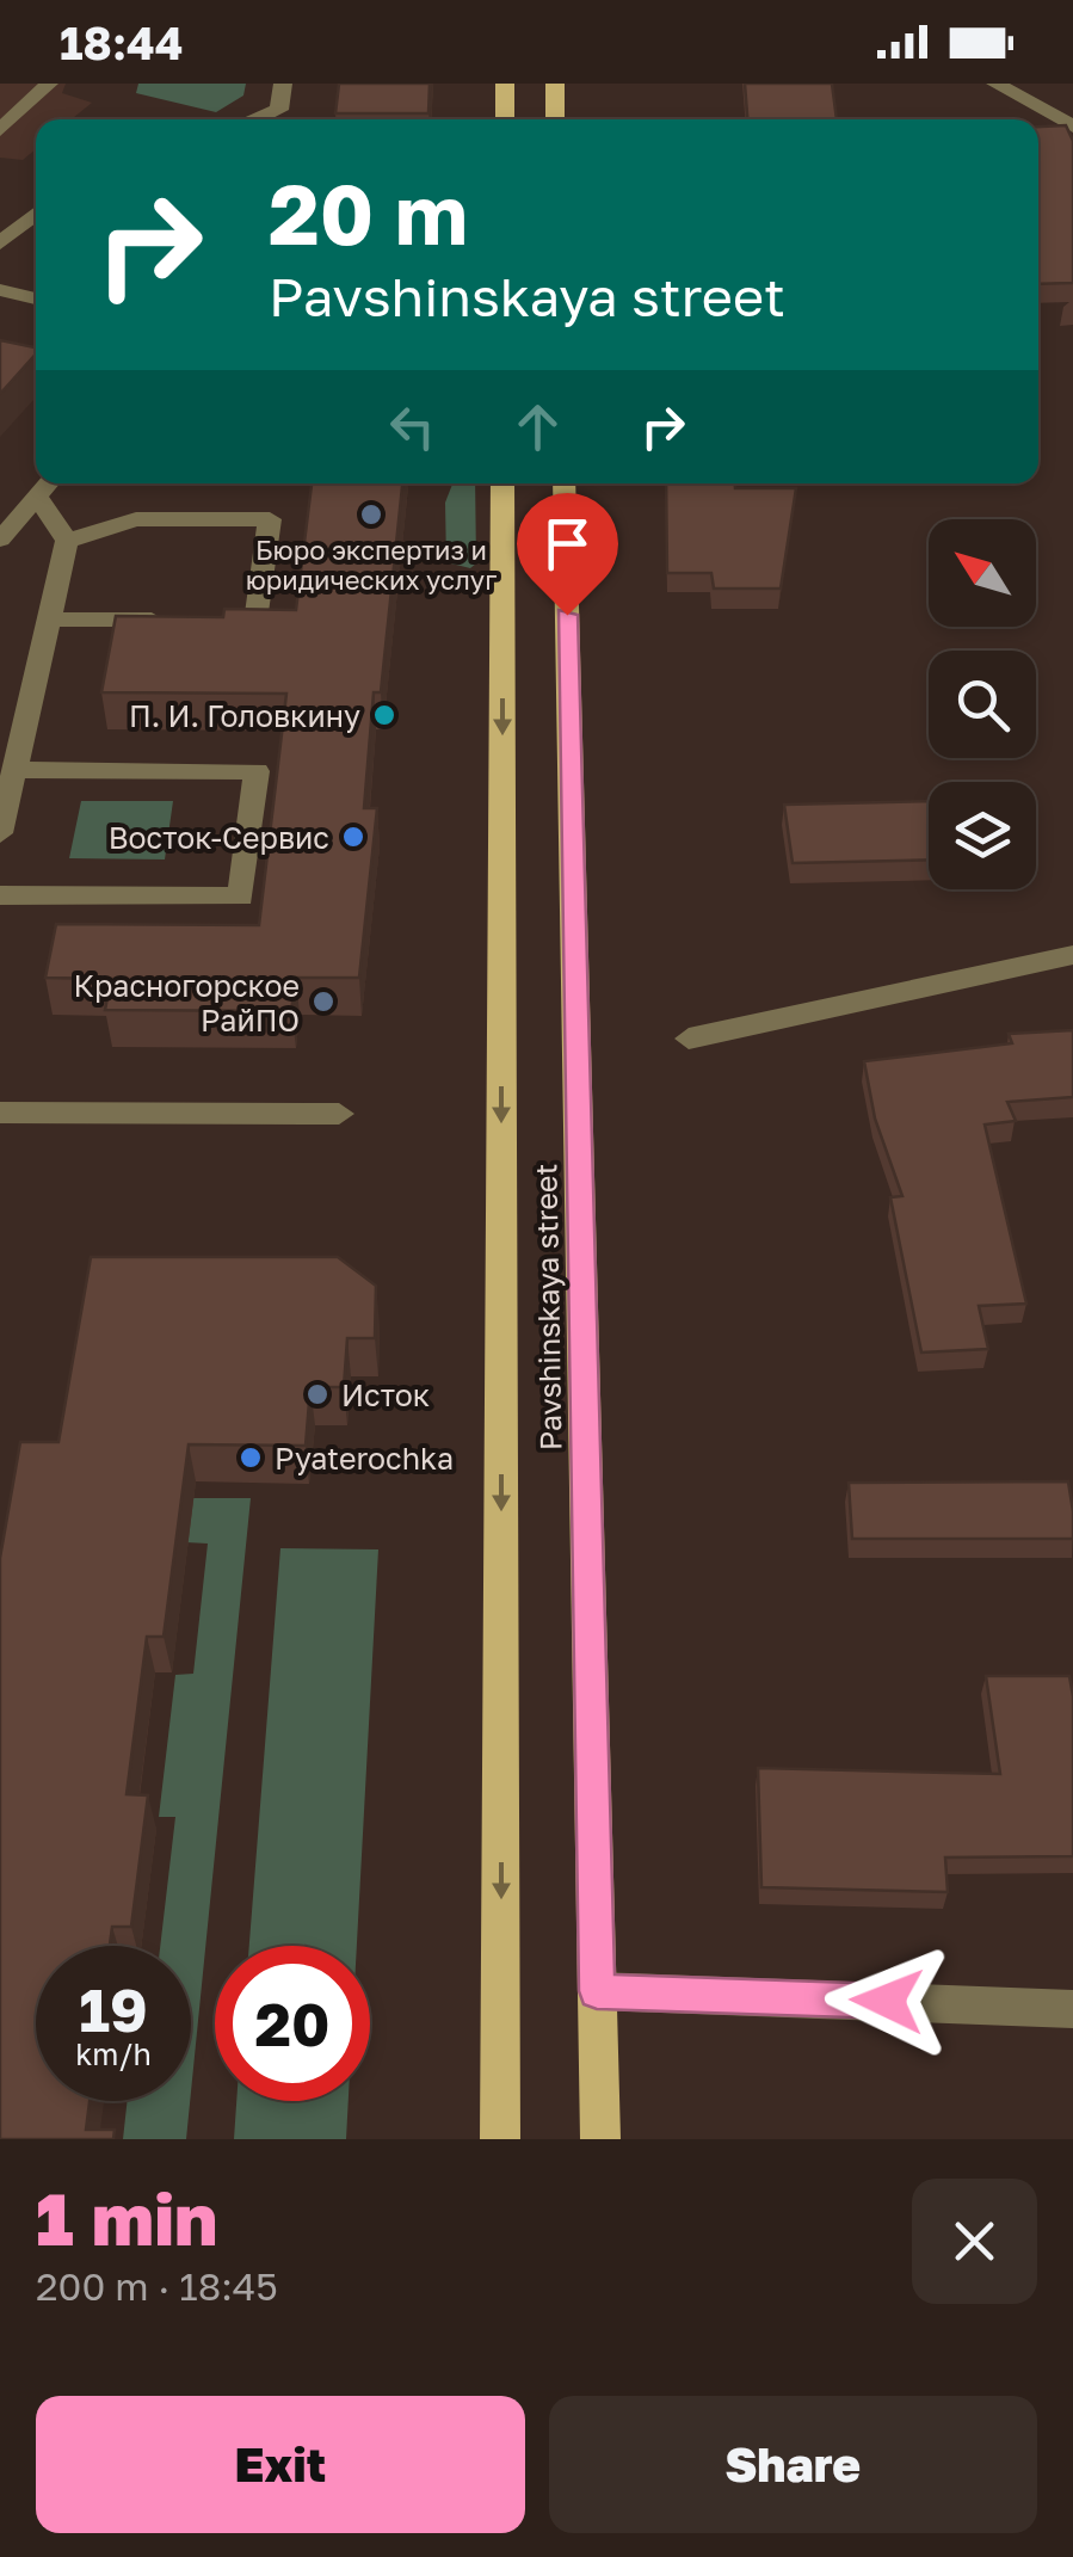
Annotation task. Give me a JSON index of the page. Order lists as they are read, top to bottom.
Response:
{
  "streets": {
    "main road": ["Pavshinskaya street"]
  },
  "places": [
    "Бюро экспертиз и юридических услуг",
    "П. И. Головкину",
    "Восток-Сервис",
    "Красногорское РайПО",
    "Исток",
    "Pyaterochka"
  ],
  "north": "top left",
  "page": {
    "status": "18:44",
    "turn": ["20 m", "Pavshinskaya street"],
    "speed": "19 km/h",
    "limit": "20",
    "heading": ["1 min", "200 m · 18:45"],
    "buttons": ["Exit", "Share"]
  }
}
